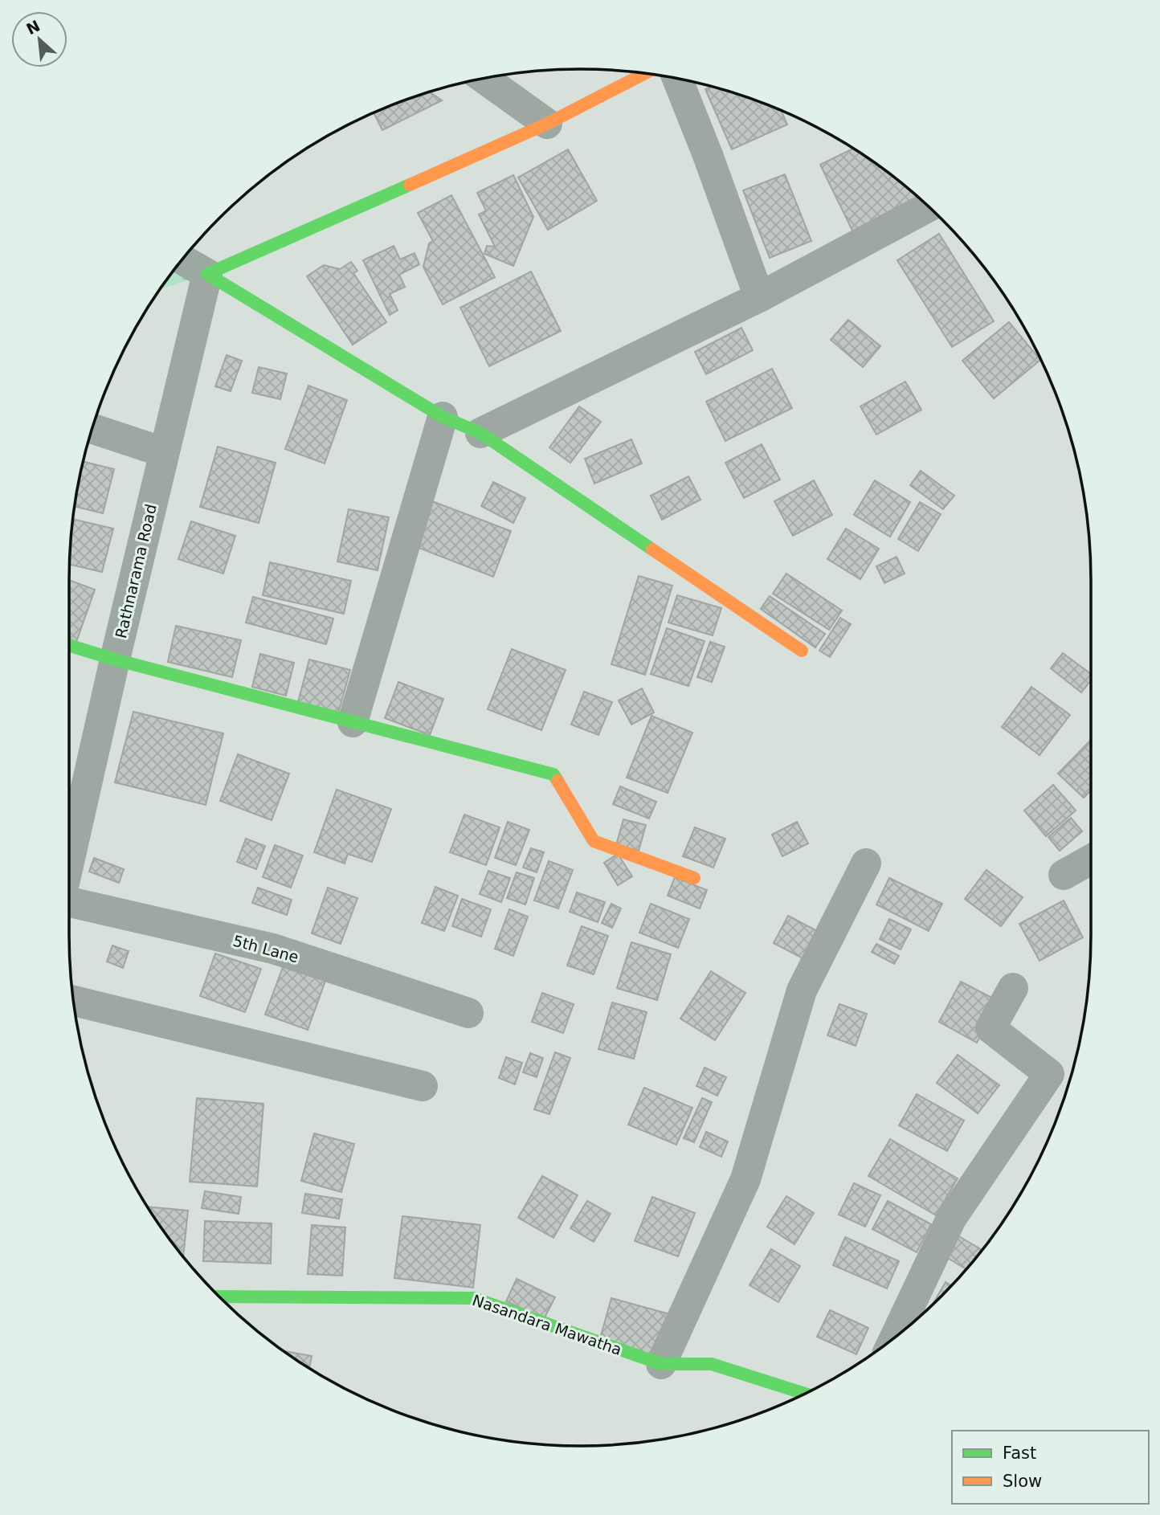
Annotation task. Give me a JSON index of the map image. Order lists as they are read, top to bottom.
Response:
{
  "streets": {
    "street": ["Rathnarama Road", "5th Lane", "Nasandara Mawatha"]
  },
  "legend": ["Fast", "Slow"],
  "north": "top left"
}
